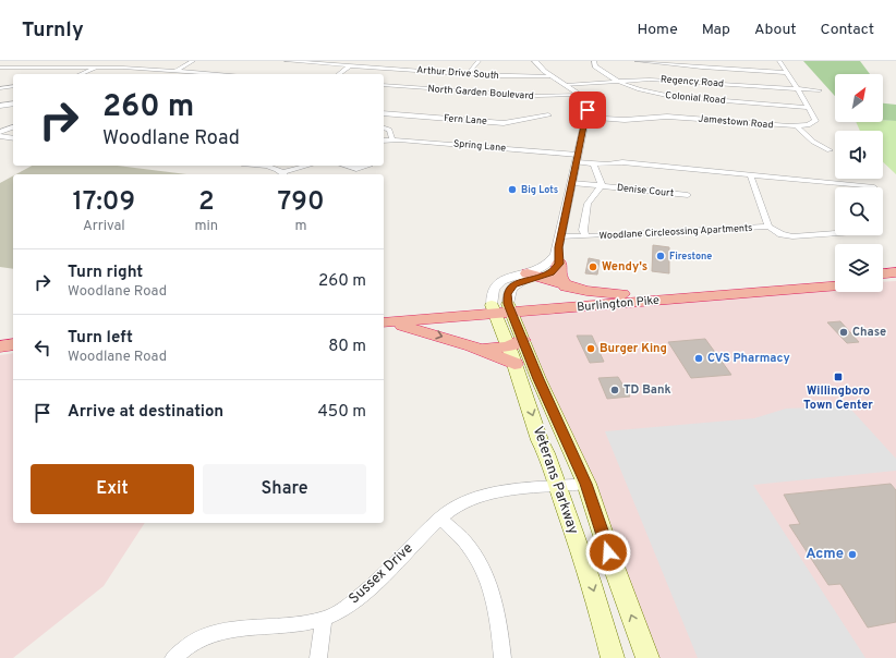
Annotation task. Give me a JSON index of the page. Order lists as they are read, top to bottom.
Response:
{
  "streets": {
    "highway": ["Burlington Pike"],
    "main road": ["Veterans Parkway"],
    "street": [
      "Arthur Drive South",
      "Regency Road",
      "North Garden Boulevard",
      "Colonial Road",
      "Fern Lane",
      "Jamestown Road",
      "Spring Lane",
      "Denise Court",
      "Woodlane Circleossing Apartments",
      "Sussex Drive"
    ]
  },
  "crossings": [
    ["Regency Road", "Colonial Road"],
    ["North Garden Boulevard", "Fern Lane"],
    ["Colonial Road", "Jamestown Road"],
    ["Denise Court", "Woodlane Circleossing Apartments"],
    ["Burlington Pike", "Veterans Parkway"],
    ["Veterans Parkway", "Sussex Drive"]
  ],
  "places": {
    "other": [
      "Big Lots",
      "Firestone",
      "Wendy's",
      "Chase",
      "Burger King",
      "CVS Pharmacy",
      "TD Bank",
      "Acme"
    ],
    "transit": ["Willingboro Town Center"]
  },
  "north": "top right",
  "page": {
    "header": "Turnly",
    "nav": [
      "Home",
      "Map",
      "About",
      "Contact"
    ],
    "turn": ["260 m", "Woodlane Road"],
    "eta": [
      "17:09",
      "Arrival",
      "2",
      "min",
      "790",
      "m"
    ],
    "list": [
      {
        "name": "Turn right",
        "note": "Woodlane Road",
        "value": "260 m"
      },
      {
        "name": "Turn left",
        "note": "Woodlane Road",
        "value": "80 m"
      },
      {
        "name": "Arrive at destination",
        "value": "450 m"
      }
    ],
    "buttons": ["Exit", "Share"]
  }
}
